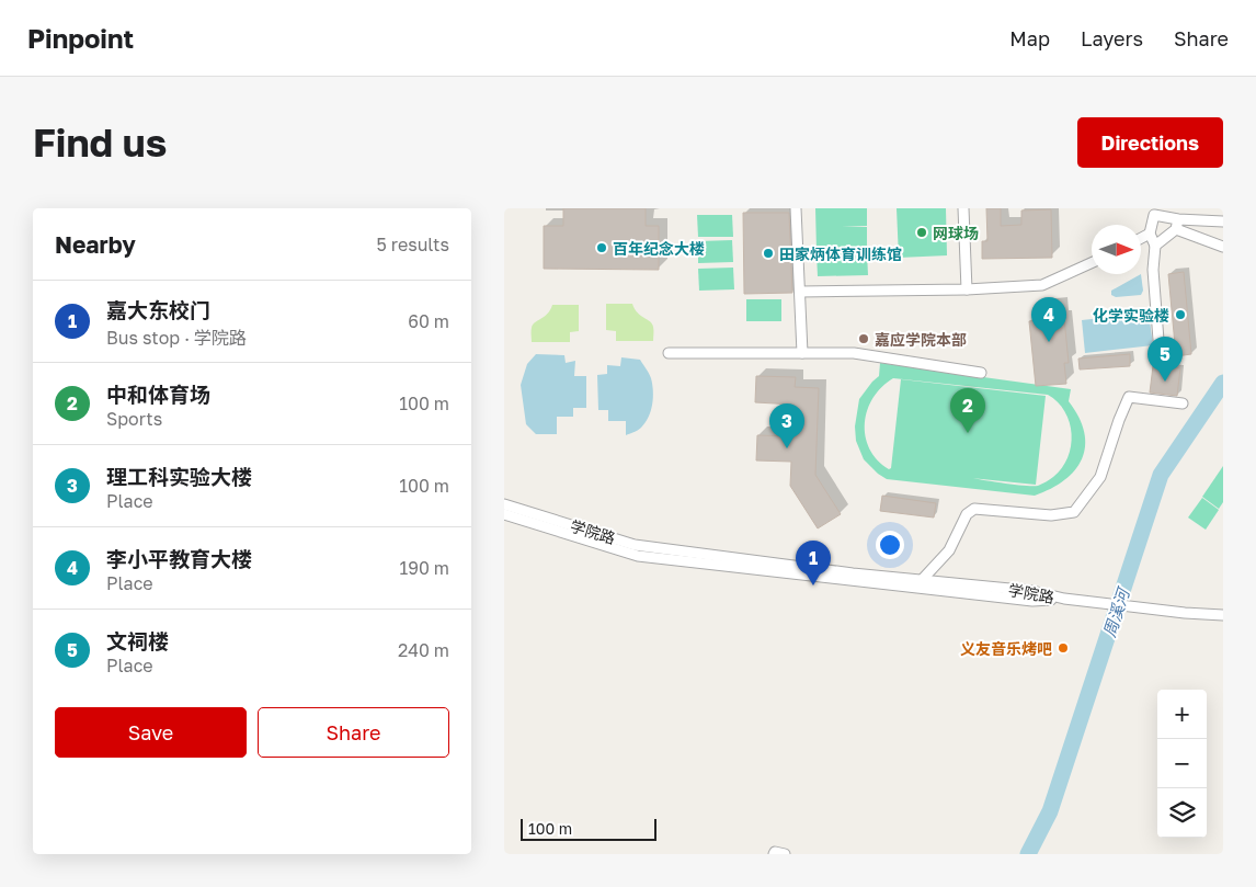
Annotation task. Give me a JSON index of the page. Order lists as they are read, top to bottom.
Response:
{
  "streets": {
    "street": ["学院路"]
  },
  "water": ["周溪河"],
  "places": [
    "网球场",
    "百年纪念大楼",
    "田家炳体育训练馆",
    "化学实验楼",
    "嘉应学院本部",
    "义友音乐烤吧"
  ],
  "scale_bar": "100 m",
  "north": "right",
  "page": {
    "header": "Pinpoint",
    "nav": ["Map", "Layers", "Share"],
    "buttons": [
      "Directions",
      ["Save", "Share"]
    ],
    "title": "Find us",
    "heading": ["Nearby", "5 results"],
    "list": [
      {
        "mark": "1",
        "name": "嘉大东校门",
        "note": "Bus stop · 学院路",
        "value": "60 m"
      },
      {
        "mark": "2",
        "name": "中和体育场",
        "note": "Sports",
        "value": "100 m"
      },
      {
        "mark": "3",
        "name": "理工科实验大楼",
        "note": "Place",
        "value": "100 m"
      },
      {
        "mark": "4",
        "name": "李小平教育大楼",
        "note": "Place",
        "value": "190 m"
      },
      {
        "mark": "5",
        "name": "文祠楼",
        "note": "Place",
        "value": "240 m"
      }
    ],
    "pins": [
      "4",
      "5",
      "2",
      "3",
      "1"
    ],
    "map_buttons": ["+", "−"],
    "scale": "100 m"
  }
}
